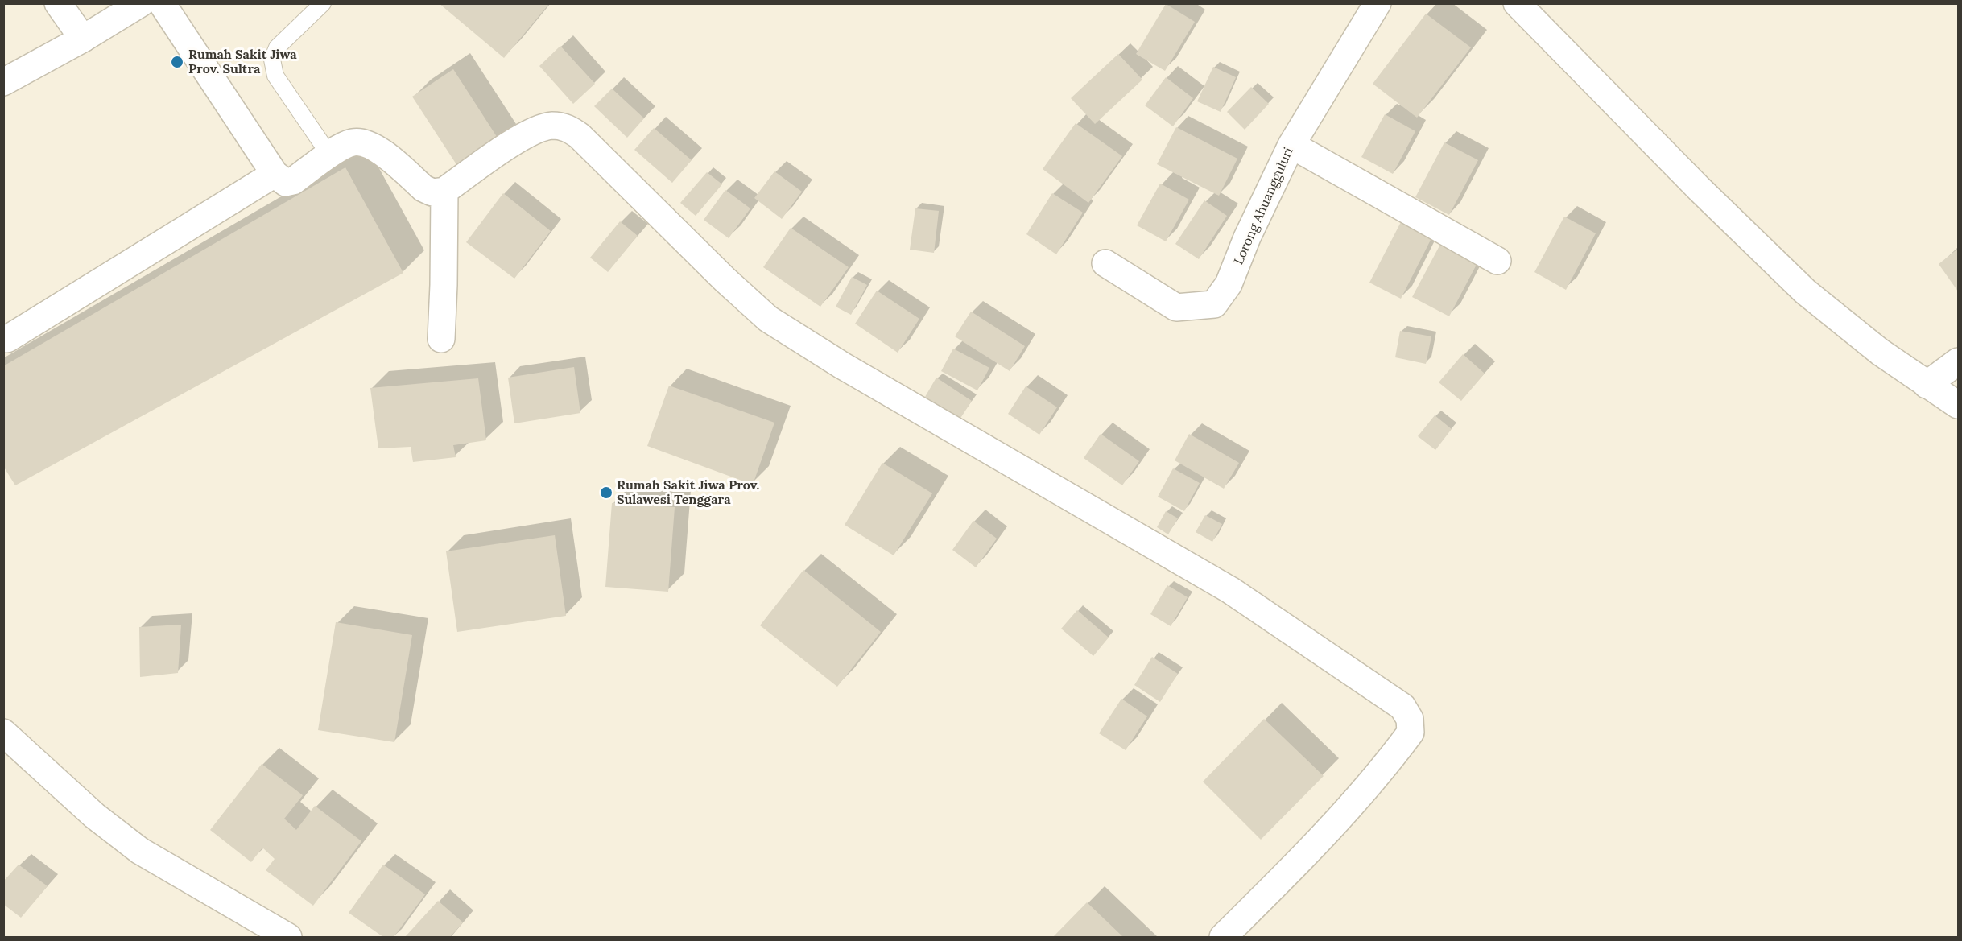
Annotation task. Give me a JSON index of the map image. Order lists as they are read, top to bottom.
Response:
{
  "streets": {
    "street": ["Lorong Ahuangguluri"]
  },
  "places": ["Rumah Sakit Jiwa Prov. Sultra", "Rumah Sakit Jiwa Prov. Sulawesi Tenggara"]
}
